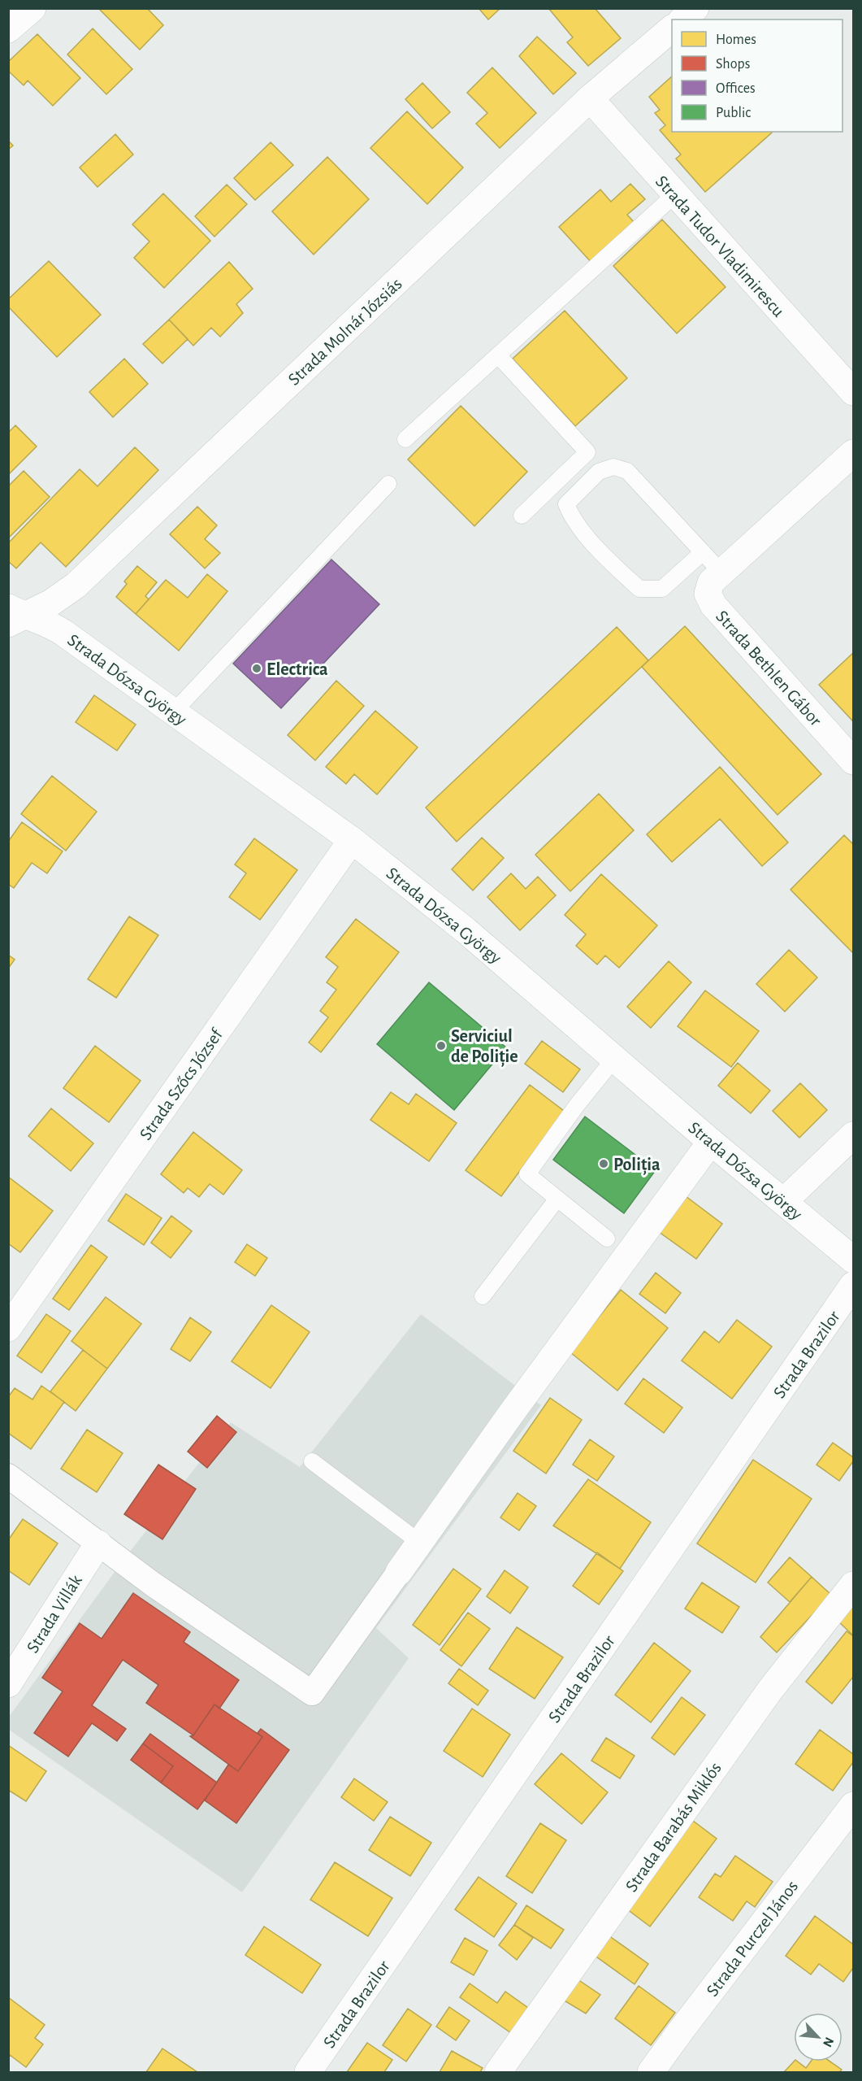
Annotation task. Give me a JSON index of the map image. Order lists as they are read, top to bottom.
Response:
{
  "streets": {
    "street": [
      "Strada Tudor Vladimirescu",
      "Strada Molnár Józsiás",
      "Strada Bethlen Gábor",
      "Strada Dózsa György",
      "Strada Szőcs József",
      "Strada Brazilor",
      "Strada Villák",
      "Strada Barabás Miklós",
      "Strada Purczel János"
    ]
  },
  "crossings": [
    ["Strada Tudor Vladimirescu", "Strada Molnár Józsiás"],
    ["Strada Molnár Józsiás", "Strada Dózsa György"],
    ["Strada Dózsa György", "Strada Szőcs József"]
  ],
  "places": ["Electrica", "Serviciul de Poliție", "Poliția"],
  "legend": [
    "Homes",
    "Shops",
    "Offices",
    "Public"
  ],
  "north": "bottom right"
}
